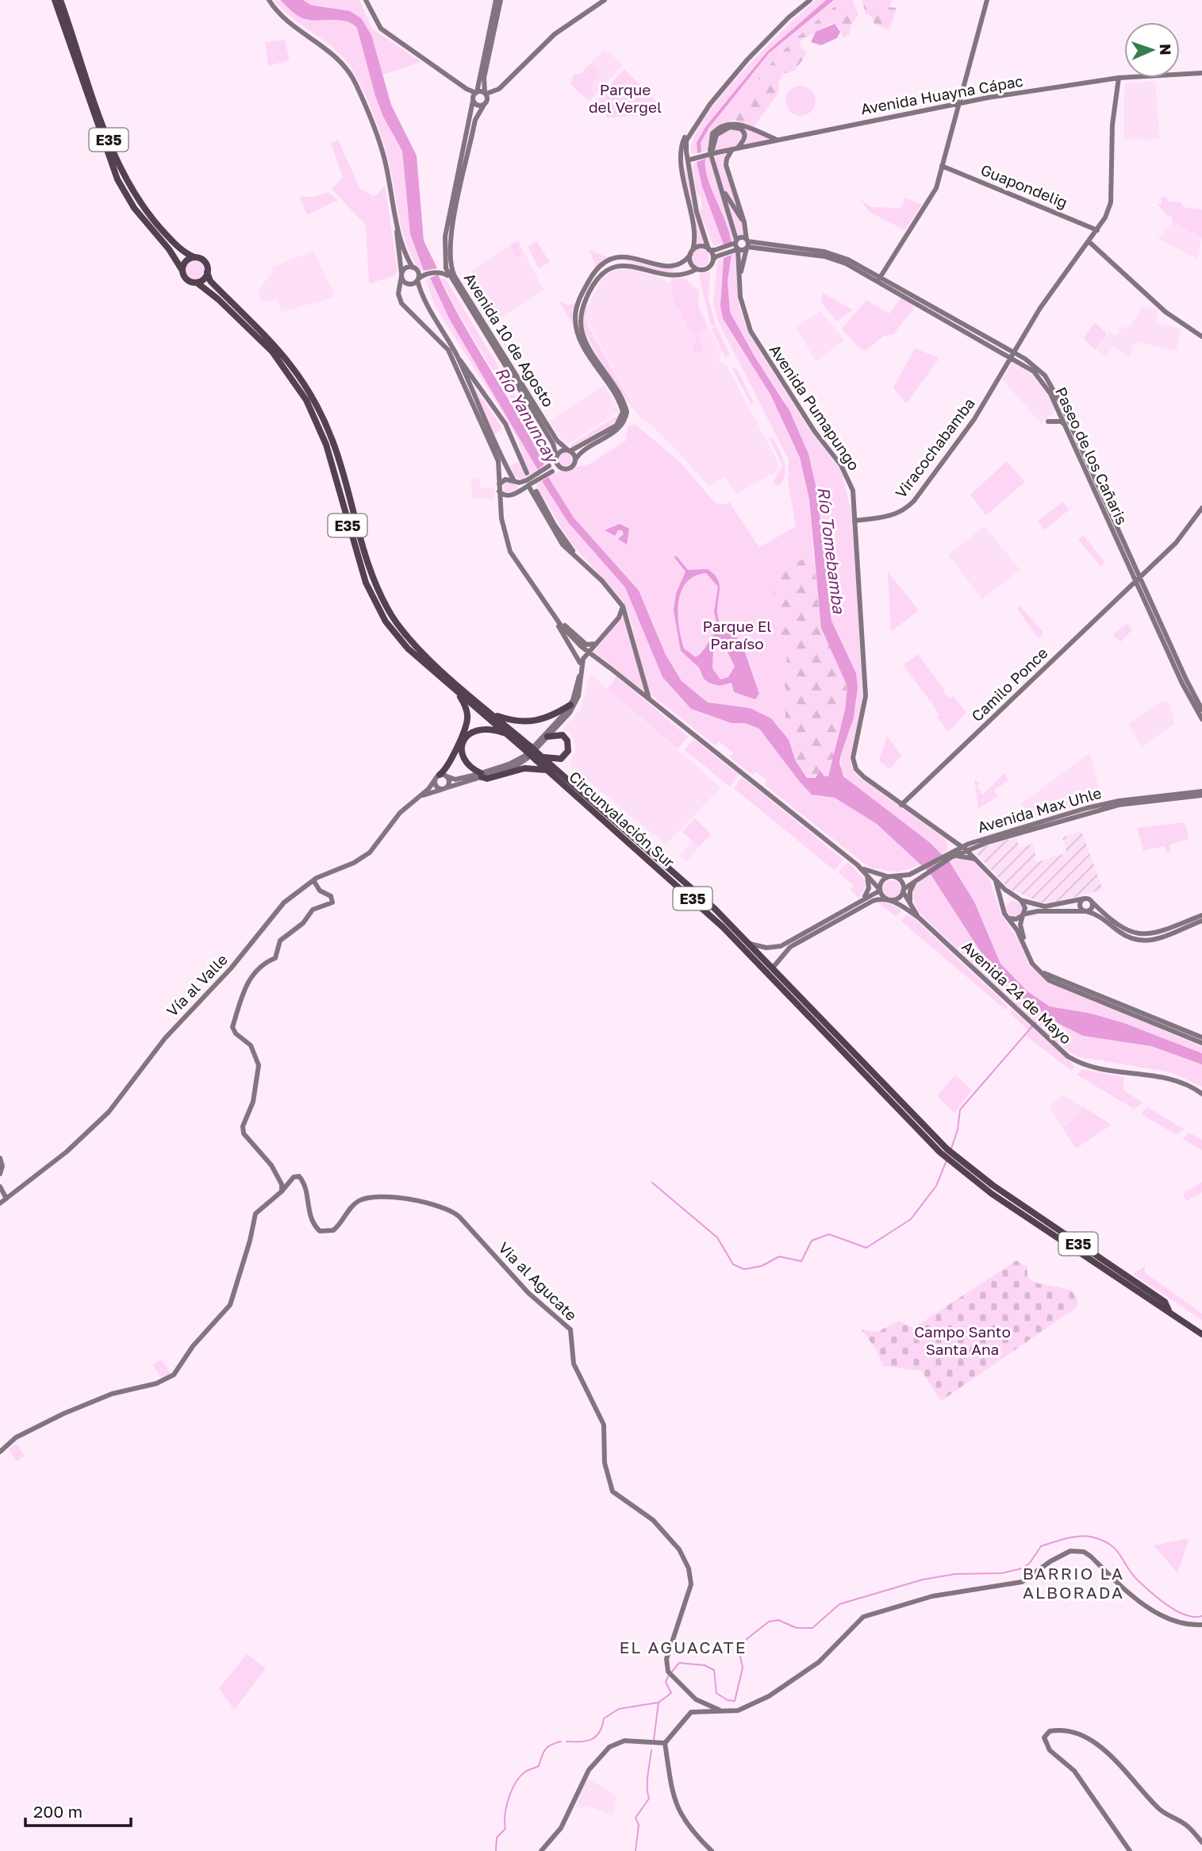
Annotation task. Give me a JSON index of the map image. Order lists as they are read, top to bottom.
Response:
{
  "streets": {
    "highway": ["E35", "Circunvalación Sur"],
    "main road": [
      "Avenida Huayna Cápac",
      "Guapondelig",
      "Avenida 10 de Agosto",
      "Avenida Pumapungo",
      "Viracochabamba",
      "Paseo de los Cañaris",
      "Camilo Ponce",
      "Avenida Max Uhle",
      "Vía al Valle",
      "Avenida 24 de Mayo",
      "Via al Agucate"
    ]
  },
  "crossings": [
    ["Avenida Huayna Cápac", "Avenida Pumapungo"],
    ["Avenida Huayna Cápac", "Viracochabamba"],
    ["E35", "Circunvalación Sur"],
    ["Guapondelig", "Viracochabamba"],
    ["Avenida Pumapungo", "Viracochabamba"],
    ["Avenida Pumapungo", "Paseo de los Cañaris"],
    ["Avenida Pumapungo", "Camilo Ponce"],
    ["Avenida Pumapungo", "Avenida Max Uhle"],
    ["Viracochabamba", "Paseo de los Cañaris"],
    ["Paseo de los Cañaris", "Camilo Ponce"],
    ["Avenida Max Uhle", "Avenida 24 de Mayo"]
  ],
  "districts": ["BARRIO LA ALBORADA", "EL AGUACATE"],
  "water": ["Río Yanuncay", "Río Tomebamba"],
  "parks": ["Parque del Vergel", "Parque El Paraíso", "Campo Santo Santa Ana"],
  "scale_bar": "200 m",
  "north": "right"
}
